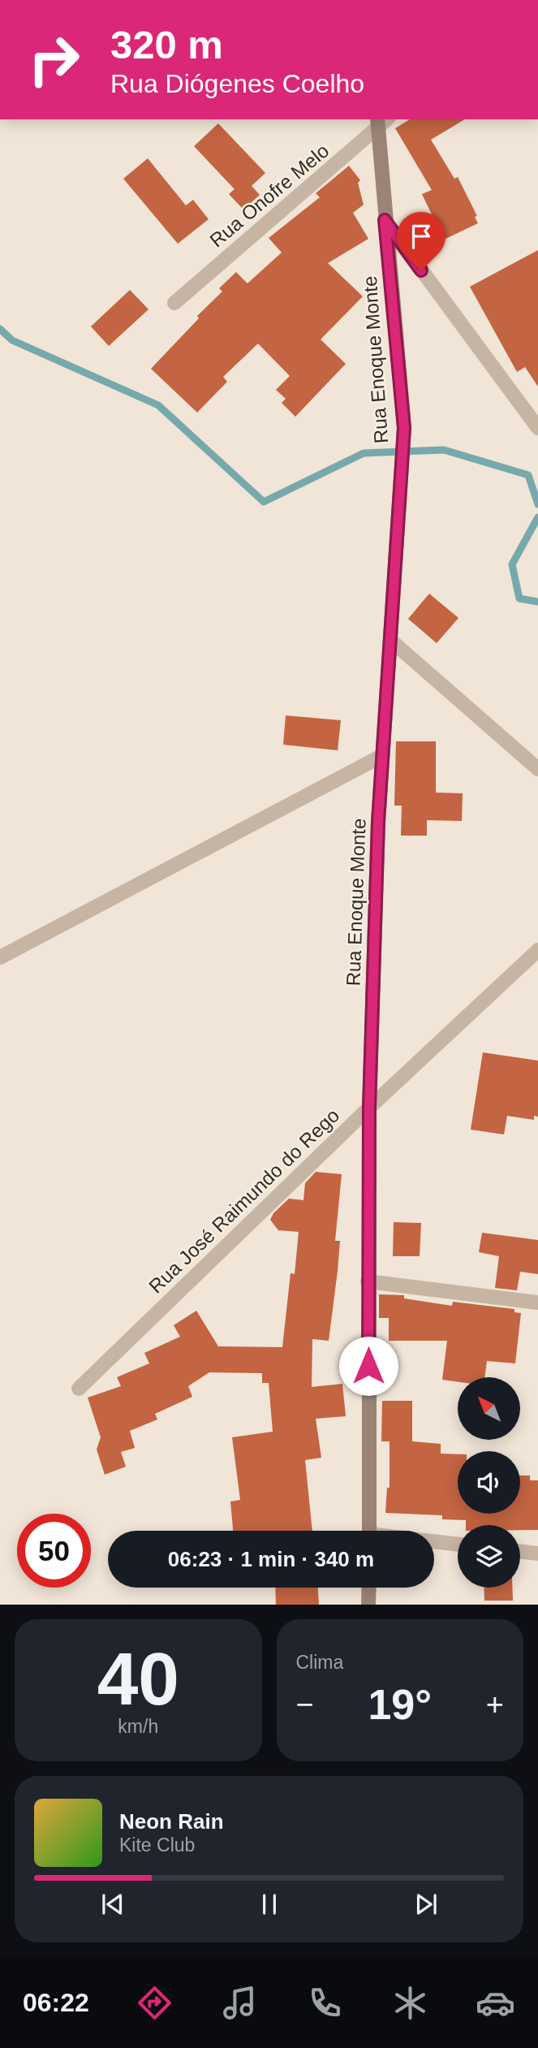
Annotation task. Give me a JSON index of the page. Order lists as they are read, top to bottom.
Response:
{
  "streets": {
    "main road": ["Rua Enoque Monte"],
    "street": ["Rua Onofre Melo", "Rua José Raimundo do Rego"]
  },
  "crossings": [
    ["Rua Onofre Melo", "Rua Enoque Monte"],
    ["Rua Enoque Monte", "Rua José Raimundo do Rego"]
  ],
  "north": "top left",
  "page": {
    "turn": ["320 m", "Rua Diógenes Coelho"],
    "limit": "50",
    "trip": "06:23 · 1 min · 340 m",
    "tile": [
      ["40", "km/h"],
      "Clima"
    ],
    "heat": ["−", "19°", "+"],
    "song": ["Neon Rain", "Kite Club"],
    "tabs": "06:22"
  }
}
